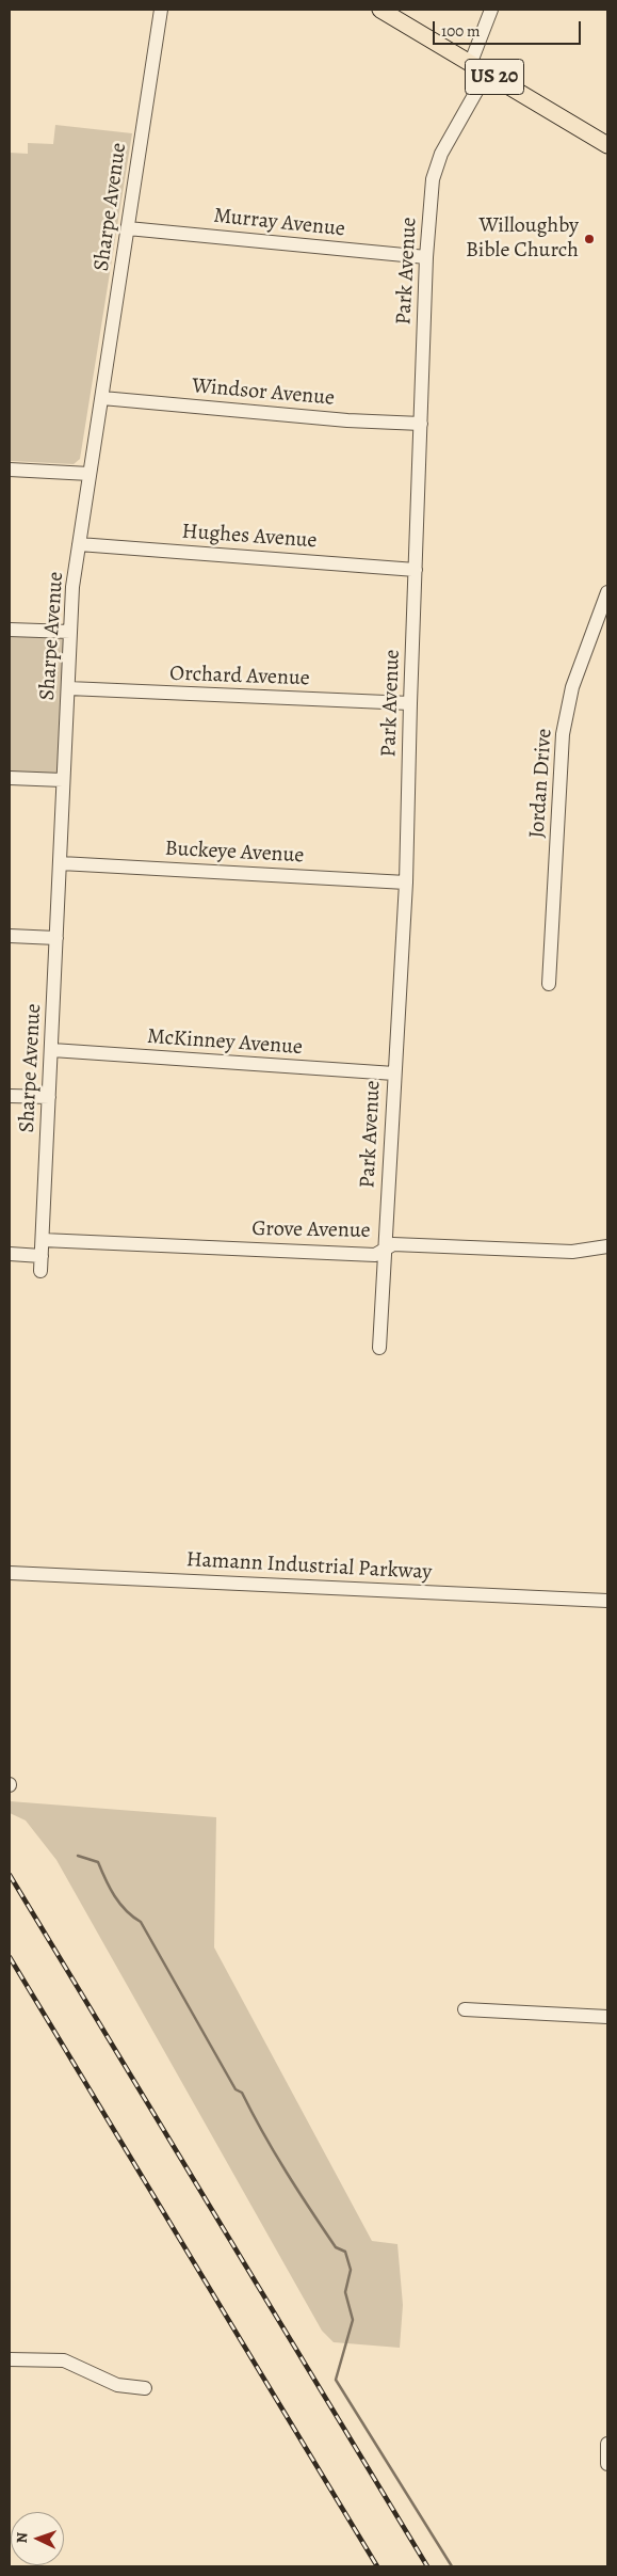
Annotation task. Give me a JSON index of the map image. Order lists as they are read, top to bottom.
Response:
{
  "streets": {
    "main road": ["US 20"],
    "street": [
      "Sharpe Avenue",
      "Murray Avenue",
      "Park Avenue",
      "Windsor Avenue",
      "Hughes Avenue",
      "Orchard Avenue",
      "Jordan Drive",
      "Buckeye Avenue",
      "McKinney Avenue",
      "Grove Avenue",
      "Hamann Industrial Parkway"
    ]
  },
  "crossings": [
    ["US 20", "Park Avenue"],
    ["Sharpe Avenue", "Murray Avenue"],
    ["Sharpe Avenue", "Windsor Avenue"],
    ["Sharpe Avenue", "Hughes Avenue"],
    ["Sharpe Avenue", "Orchard Avenue"],
    ["Sharpe Avenue", "Buckeye Avenue"],
    ["Sharpe Avenue", "McKinney Avenue"],
    ["Sharpe Avenue", "Grove Avenue"],
    ["Murray Avenue", "Park Avenue"],
    ["Park Avenue", "Windsor Avenue"],
    ["Park Avenue", "Hughes Avenue"],
    ["Park Avenue", "Orchard Avenue"],
    ["Park Avenue", "Buckeye Avenue"],
    ["Park Avenue", "McKinney Avenue"],
    ["Park Avenue", "Grove Avenue"]
  ],
  "places": ["Willoughby Bible Church"],
  "scale_bar": "100 m",
  "north": "left"
}
